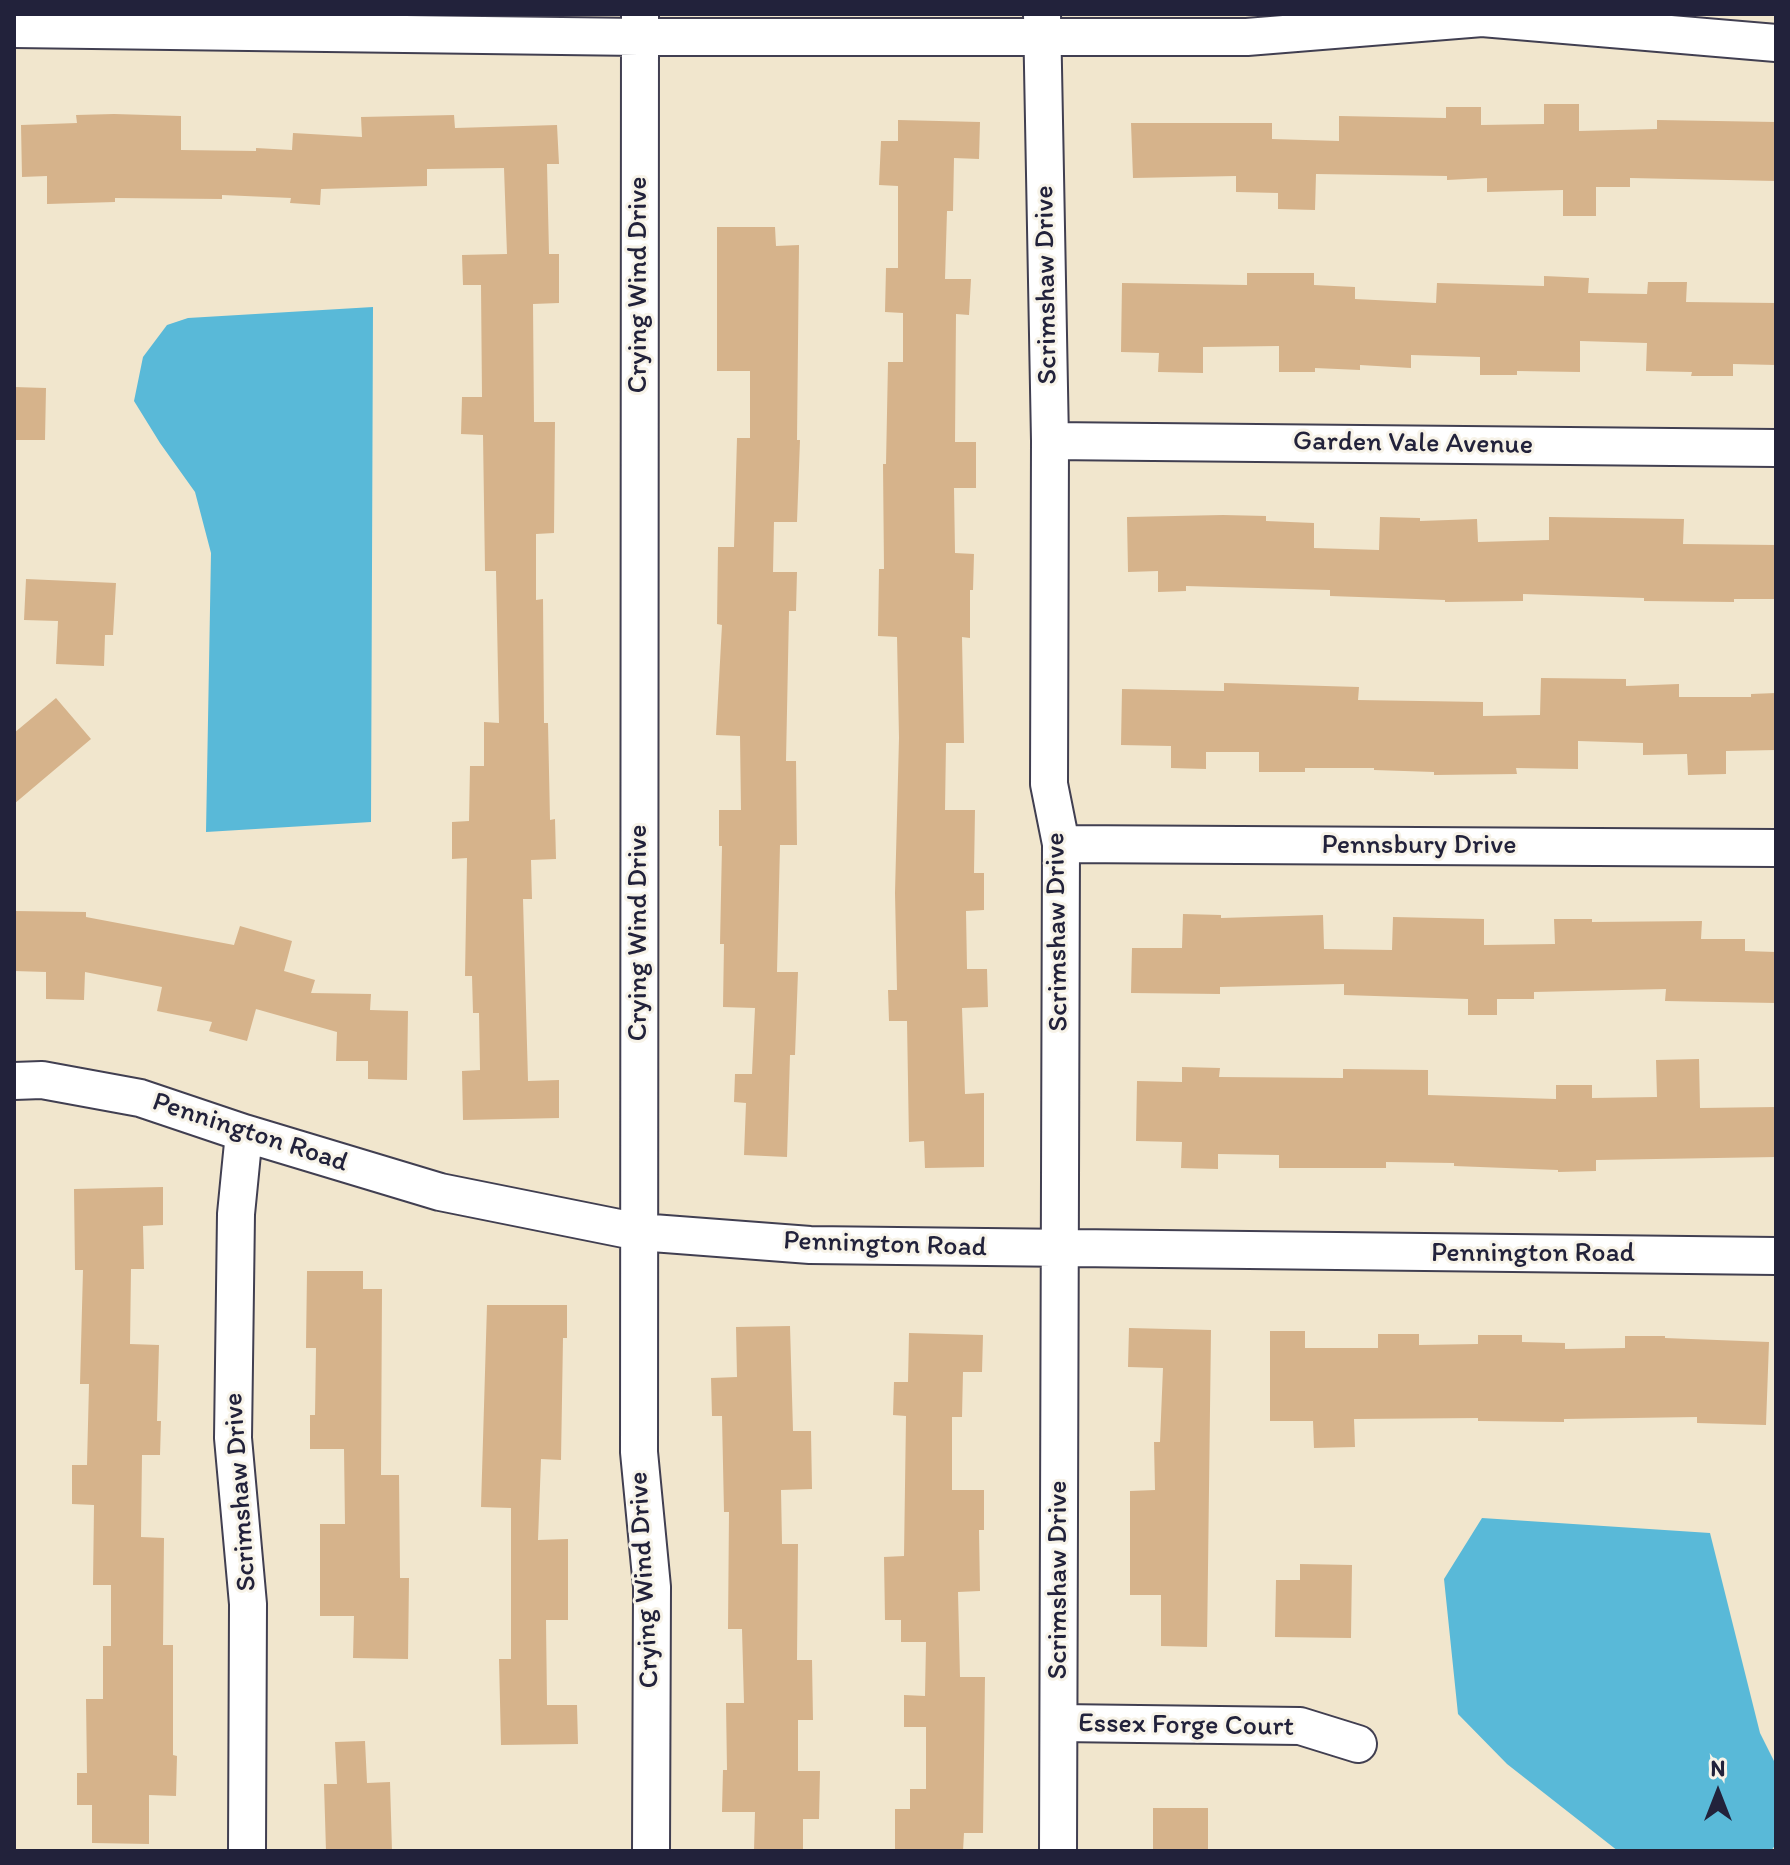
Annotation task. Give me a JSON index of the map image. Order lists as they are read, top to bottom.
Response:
{
  "streets": {
    "street": [
      "Crying Wind Drive",
      "Scrimshaw Drive",
      "Garden Vale Avenue",
      "Pennsbury Drive",
      "Pennington Road",
      "Essex Forge Court"
    ]
  },
  "crossings": [
    ["Crying Wind Drive", "Pennington Road"],
    ["Scrimshaw Drive", "Garden Vale Avenue"],
    ["Scrimshaw Drive", "Pennsbury Drive"],
    ["Scrimshaw Drive", "Pennington Road"],
    ["Scrimshaw Drive", "Essex Forge Court"]
  ],
  "north": "top"
}
